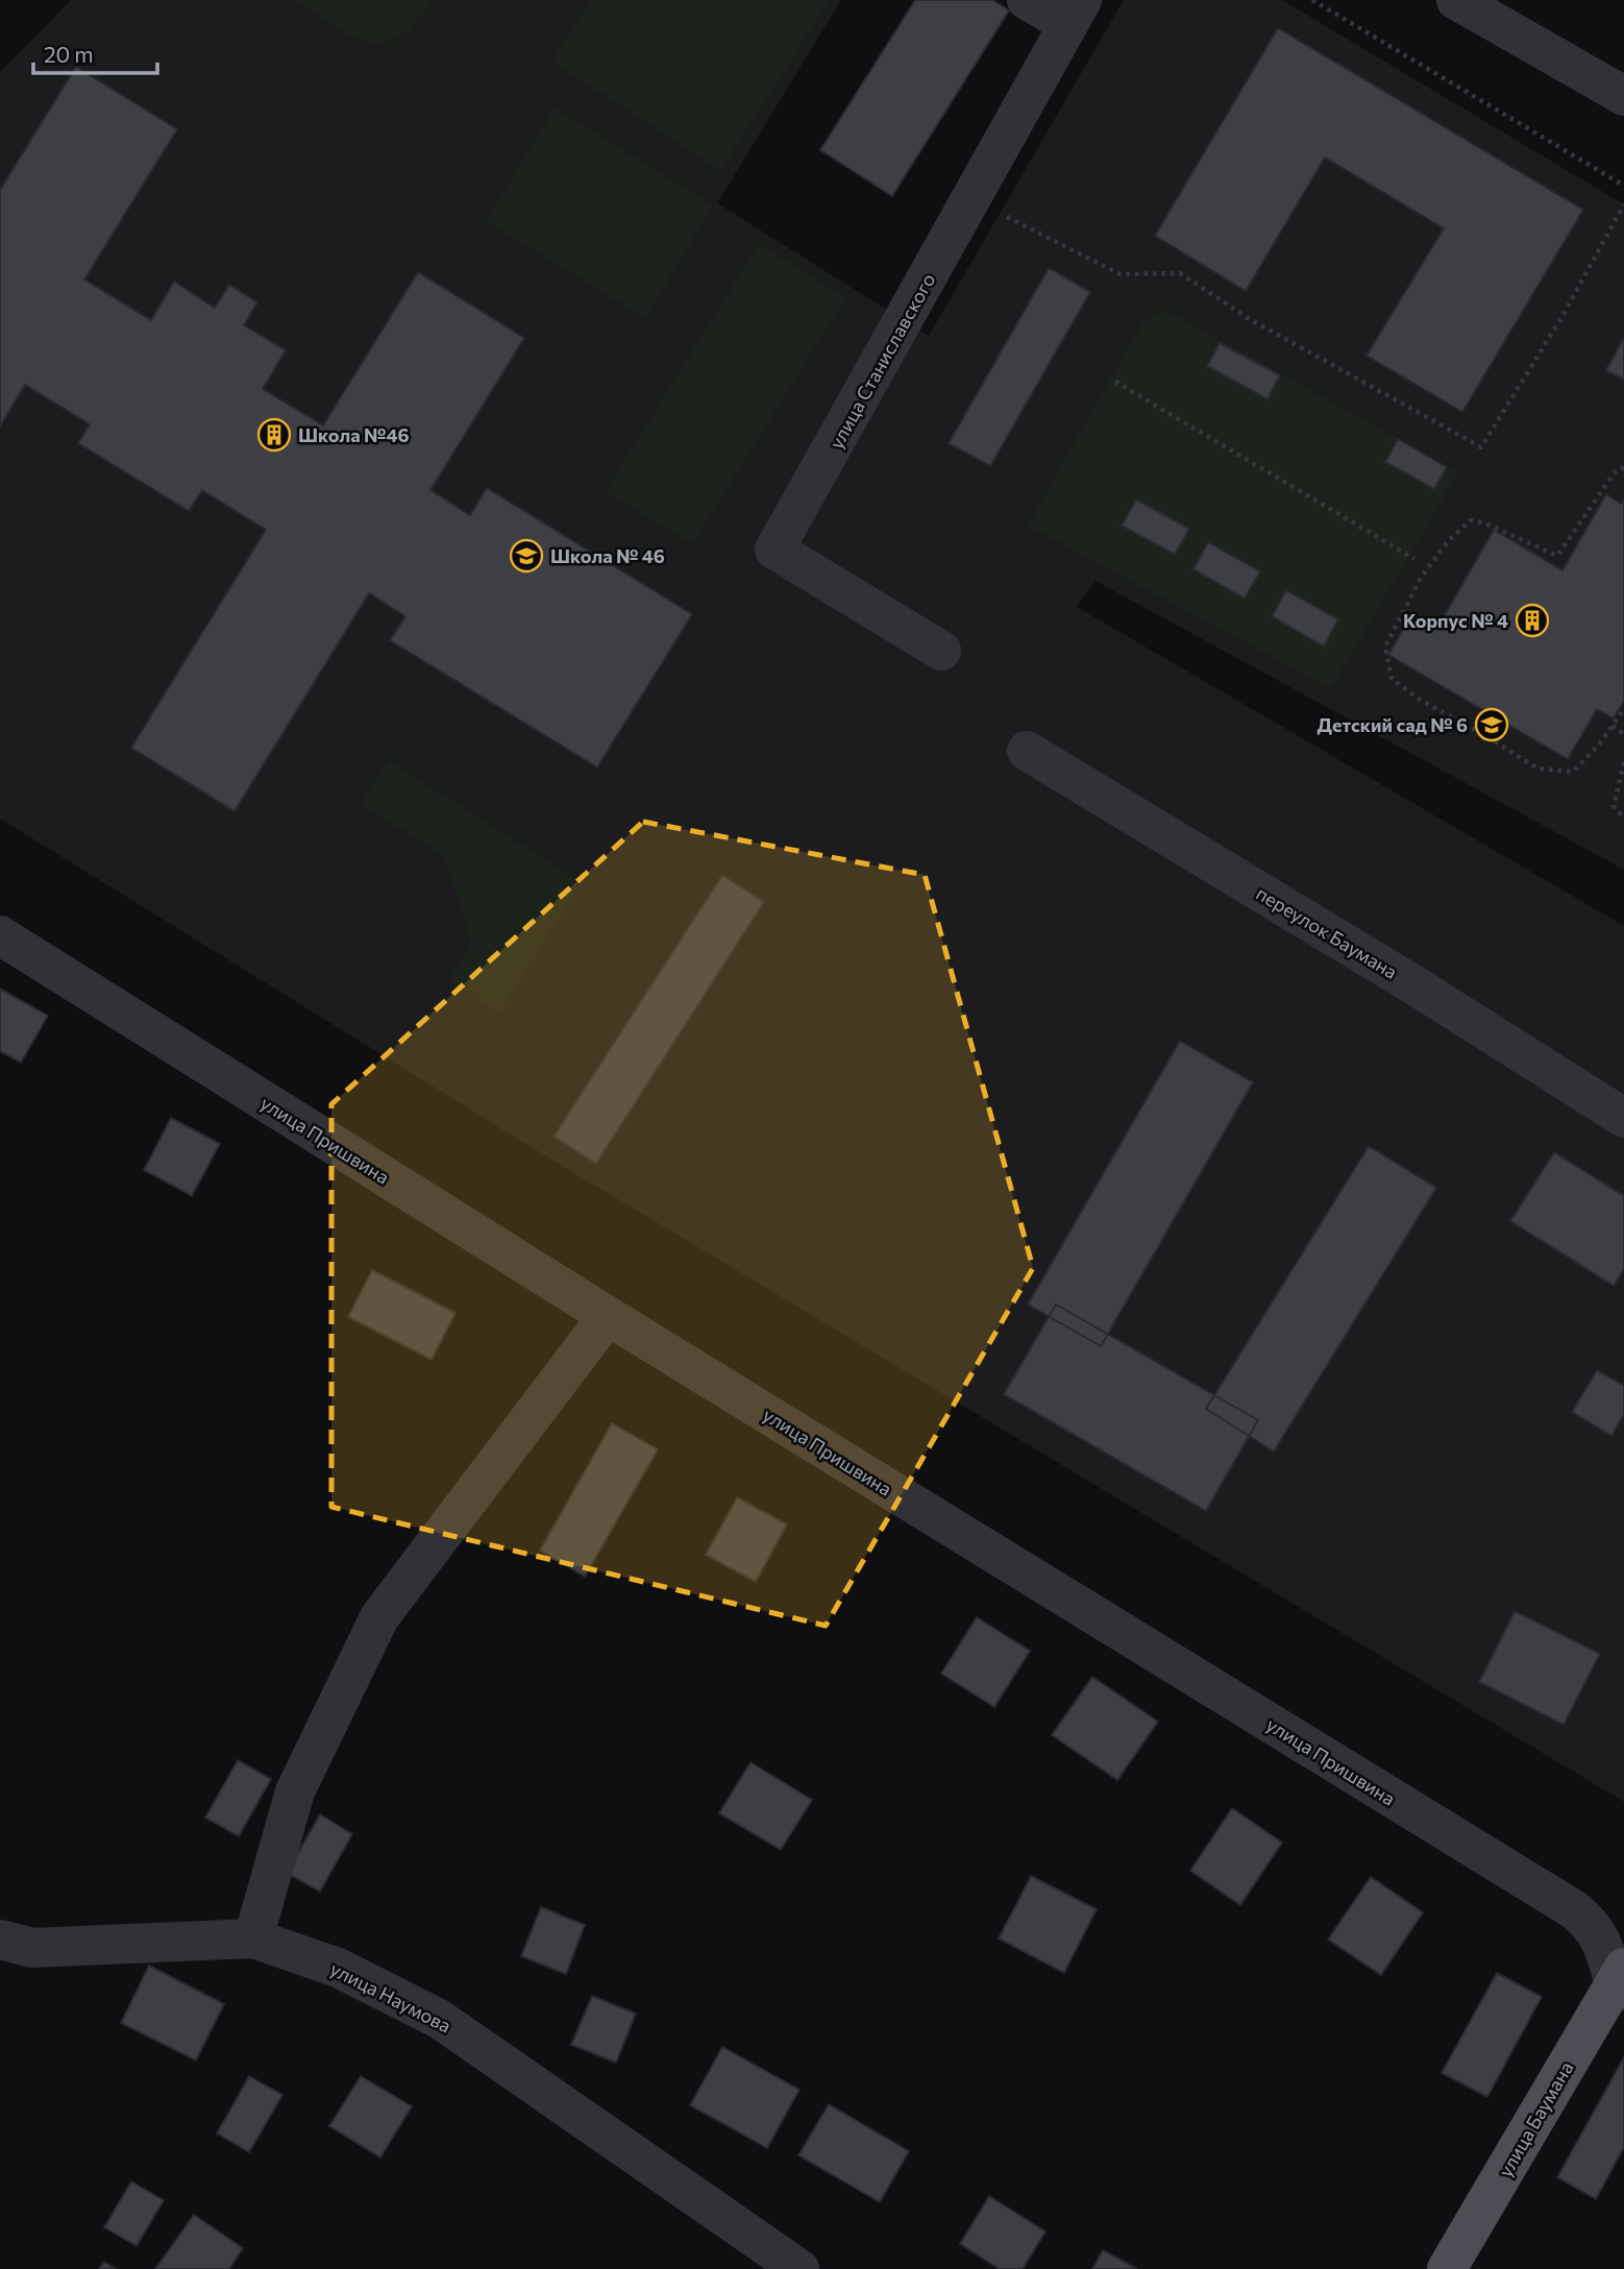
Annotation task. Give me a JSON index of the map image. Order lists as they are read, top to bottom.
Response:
{
  "streets": {
    "main road": ["улица Баумана"],
    "street": [
      "улица Станиславского",
      "переулок Баумана",
      "улица Пришвина",
      "улица Наумова"
    ]
  },
  "crossings": [
    ["улица Пришвина", "улица Баумана"]
  ],
  "places": {
    "building": ["Школа №46", "Корпус № 4"],
    "school or university": ["Школа № 46", "Детский сад № 6"]
  },
  "scale_bar": "20 m"
}
